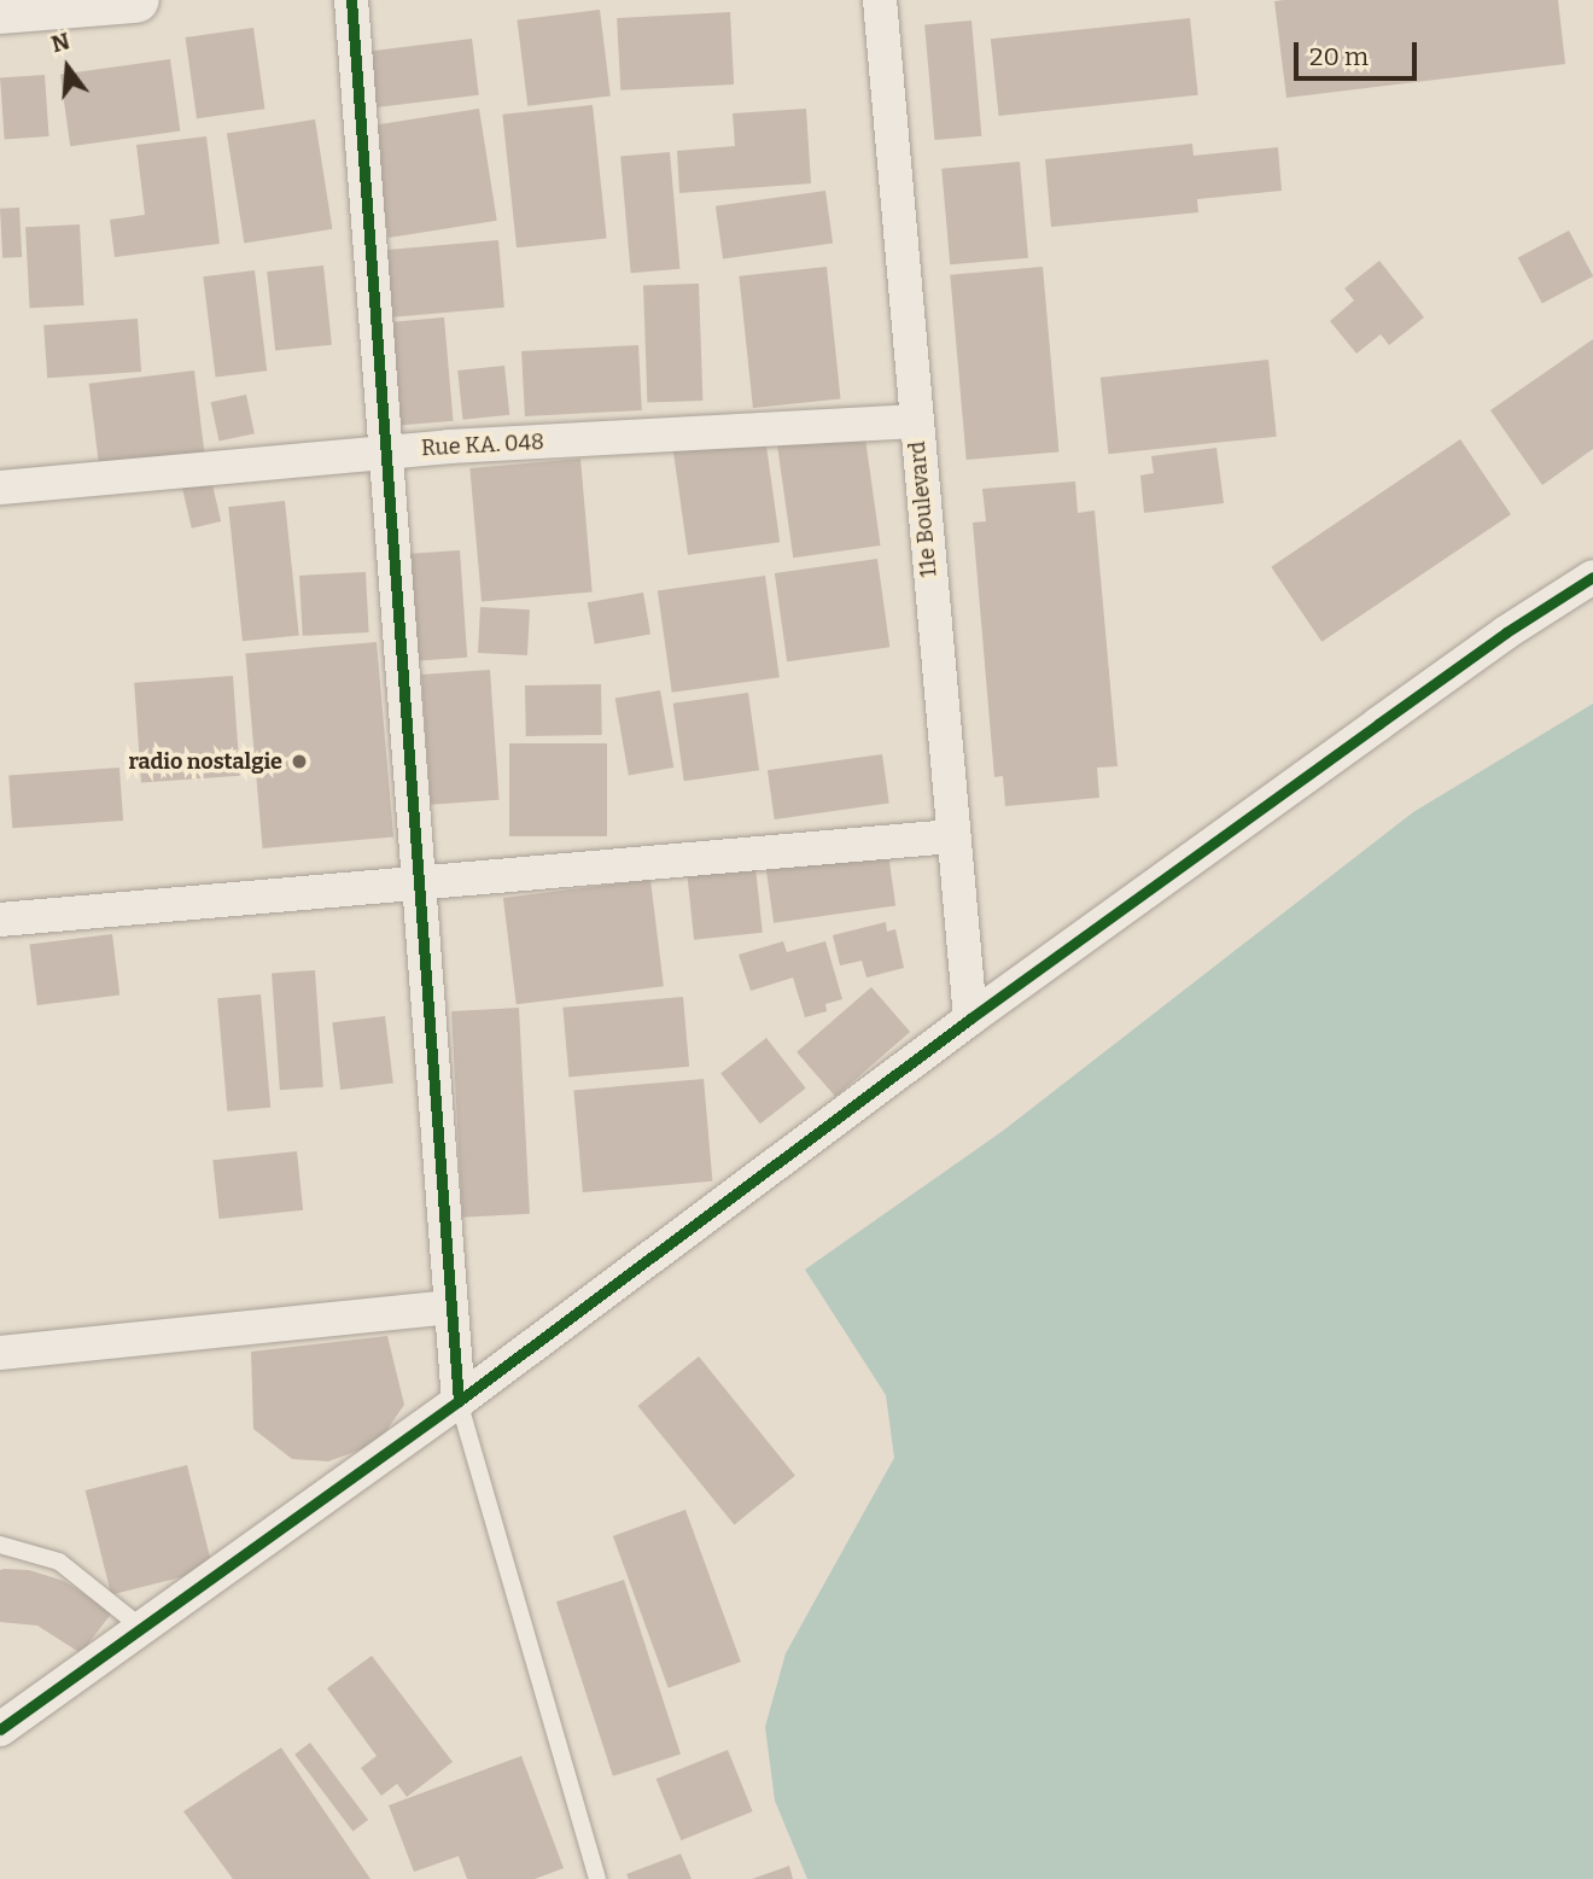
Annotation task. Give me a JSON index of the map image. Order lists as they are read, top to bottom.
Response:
{
  "streets": {
    "street": ["Rue KA. 048", "11e Boulevard"]
  },
  "crossings": [
    ["Rue KA. 048", "11e Boulevard"]
  ],
  "places": ["radio nostalgie"],
  "scale_bar": "20 m",
  "north": "top"
}
